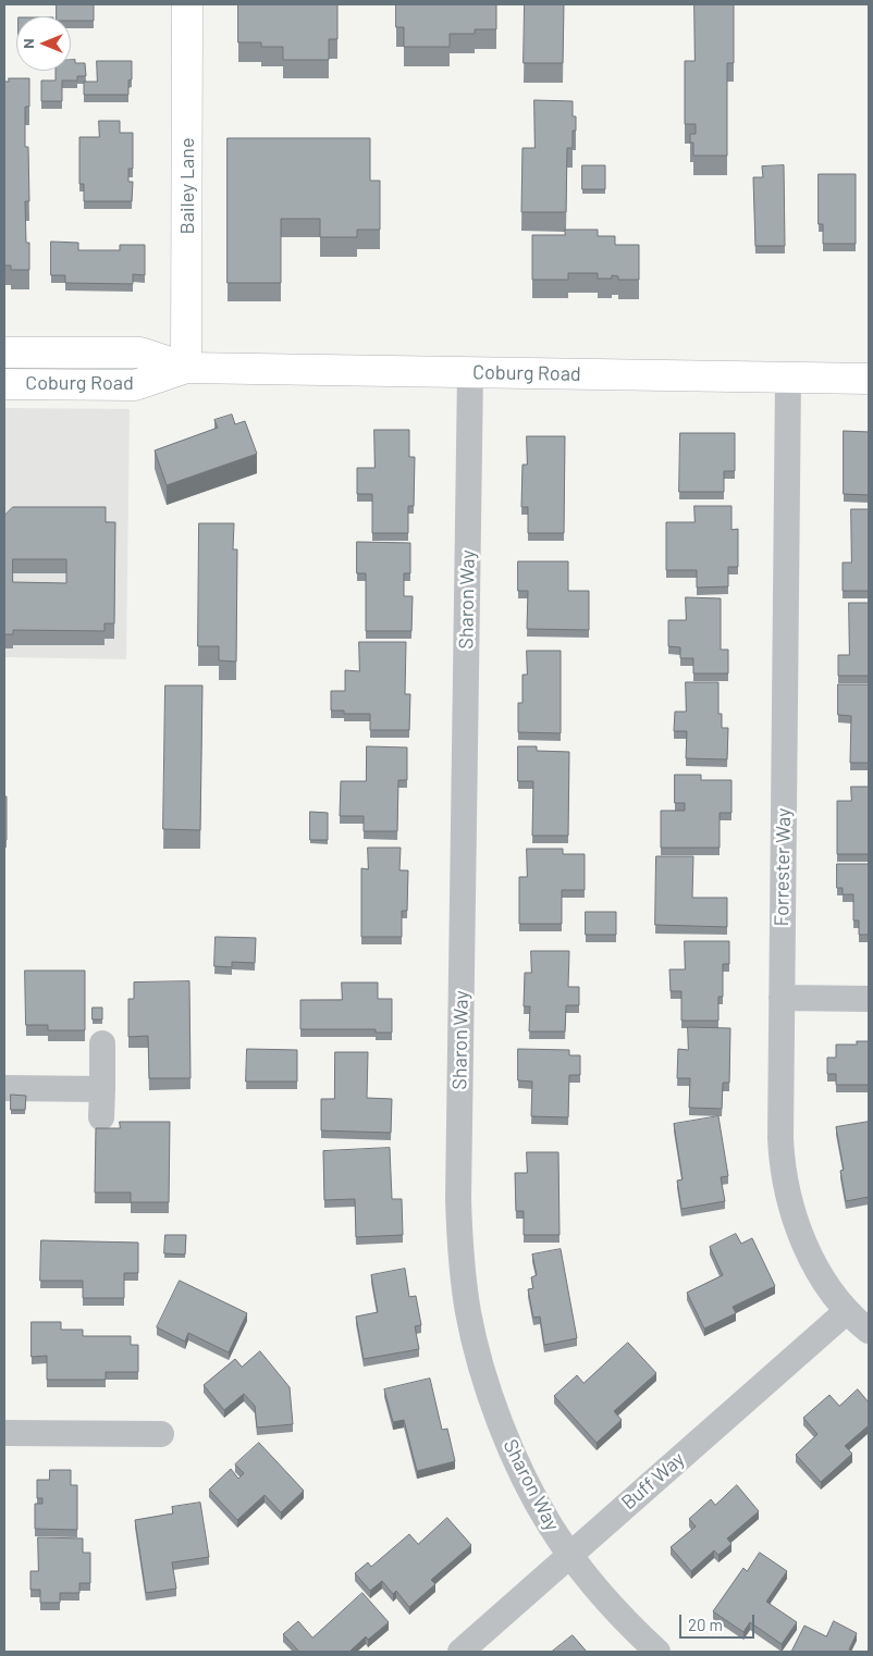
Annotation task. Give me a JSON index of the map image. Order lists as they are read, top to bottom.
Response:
{
  "streets": {
    "main road": ["Bailey Lane", "Coburg Road"],
    "street": ["Sharon Way", "Forrester Way", "Buff Way"]
  },
  "crossings": [
    ["Bailey Lane", "Coburg Road"],
    ["Coburg Road", "Sharon Way"],
    ["Coburg Road", "Forrester Way"],
    ["Sharon Way", "Buff Way"],
    ["Forrester Way", "Buff Way"]
  ],
  "scale_bar": "20 m",
  "north": "left"
}
